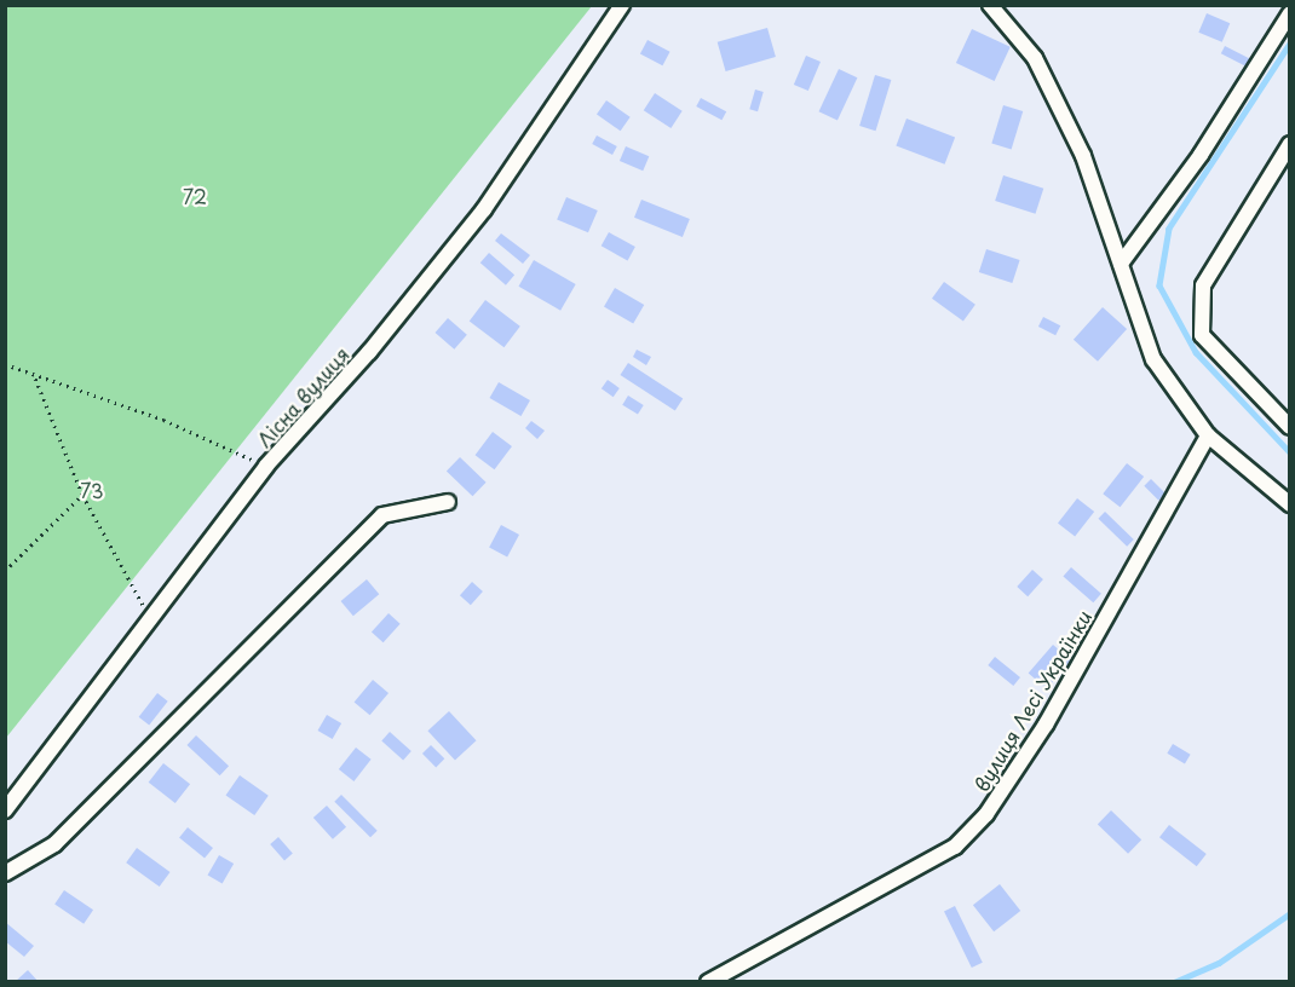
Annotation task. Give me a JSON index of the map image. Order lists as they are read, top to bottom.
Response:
{
  "streets": {
    "street": ["Лісна вулиця", "вулиця Лесі Українки"]
  },
  "parks": ["72", "73"]
}
